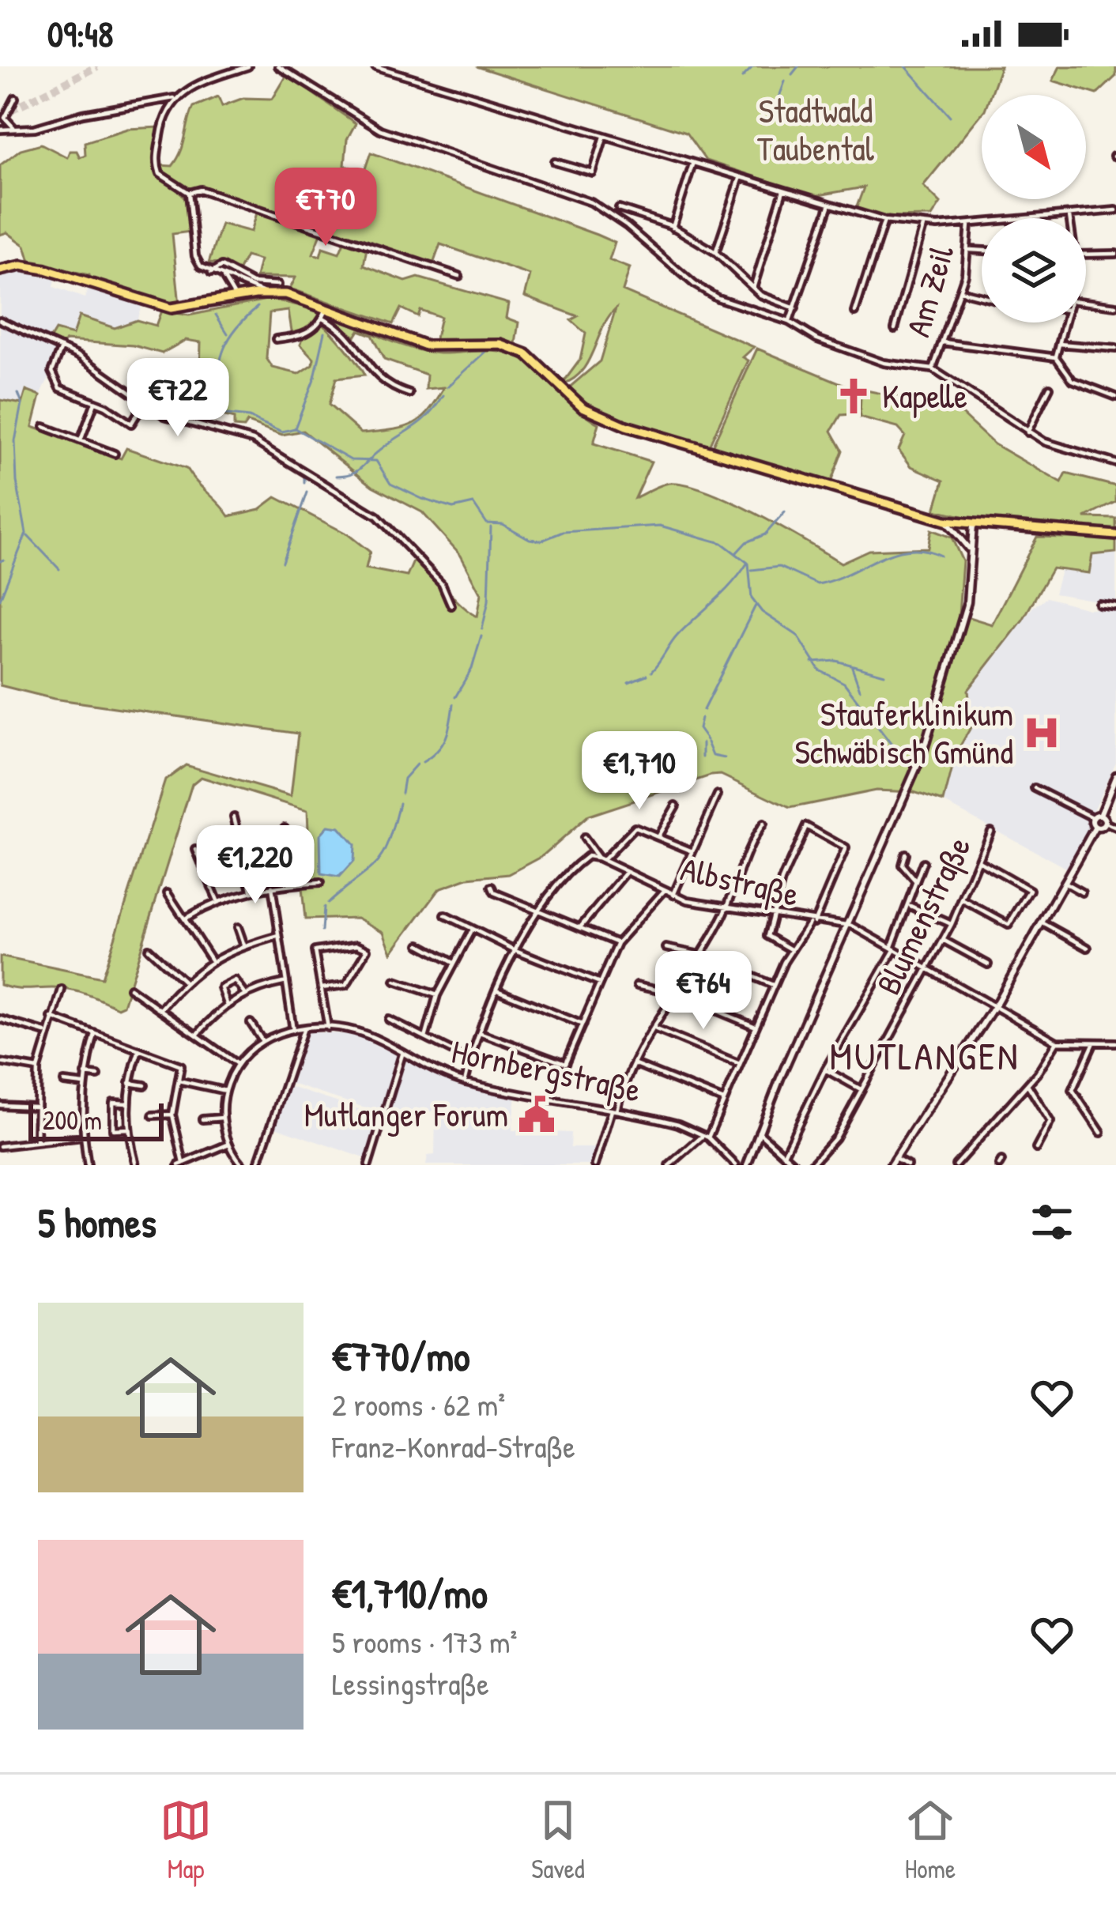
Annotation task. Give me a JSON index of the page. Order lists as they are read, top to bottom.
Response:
{
  "streets": {
    "street": [
      "Am Zeil",
      "Albstraße",
      "Blumenstraße",
      "Hornbergstraße"
    ]
  },
  "districts": ["MUTLANGEN"],
  "parks": ["Stadtwald Taubental"],
  "places": {
    "church": ["Kapelle"],
    "hospital": ["Stauferklinikum Schwäbisch Gmünd"],
    "public building": ["Mutlanger Forum"]
  },
  "scale_bar": "200 m",
  "north": "bottom right",
  "page": {
    "status": "09:48",
    "price": [
      "€770",
      "€722",
      "€1,710",
      "€1,220",
      "€764"
    ],
    "scale": "200 m",
    "heading": "5 homes",
    "list": [
      {
        "name": "€770/mo",
        "note": "2 rooms · 62 m² · Franz-Konrad-Straße"
      },
      {
        "name": "€1,710/mo",
        "note": "5 rooms · 173 m² · Lessingstraße"
      }
    ],
    "tabs": ["Map", "Saved", "Home"]
  }
}
